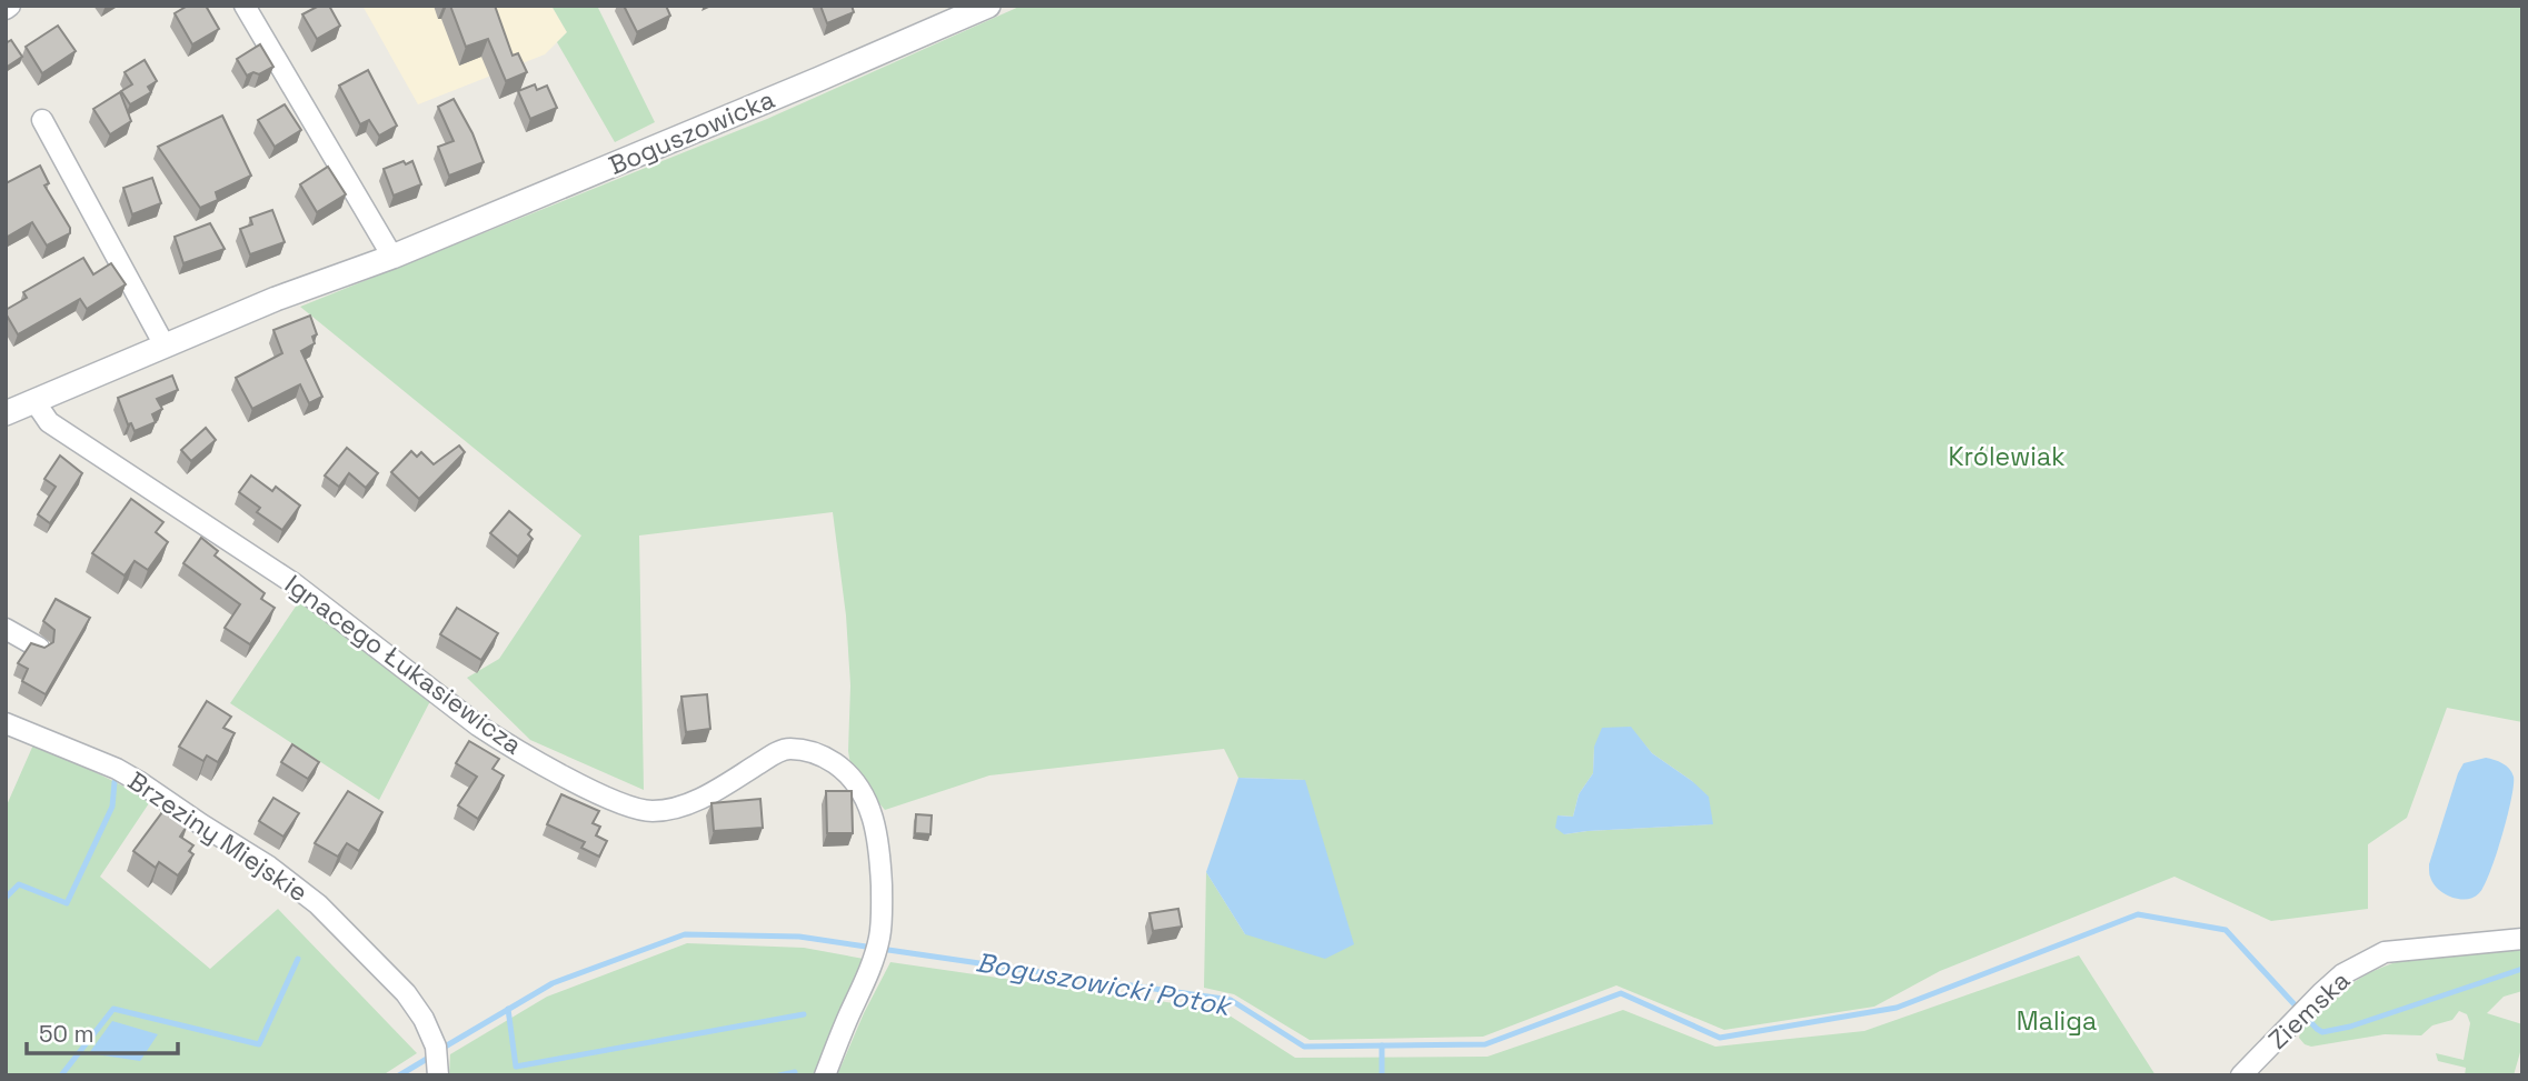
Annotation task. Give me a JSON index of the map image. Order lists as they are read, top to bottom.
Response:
{
  "streets": {
    "street": [
      "Boguszowicka",
      "Ignacego Łukasiewicza",
      "Brzeziny Miejskie",
      "Ziemska"
    ]
  },
  "crossings": [
    ["Boguszowicka", "Ignacego Łukasiewicza"]
  ],
  "water": ["Boguszowicki Potok"],
  "parks": ["Królewiak", "Maliga"],
  "scale_bar": "50 m"
}
